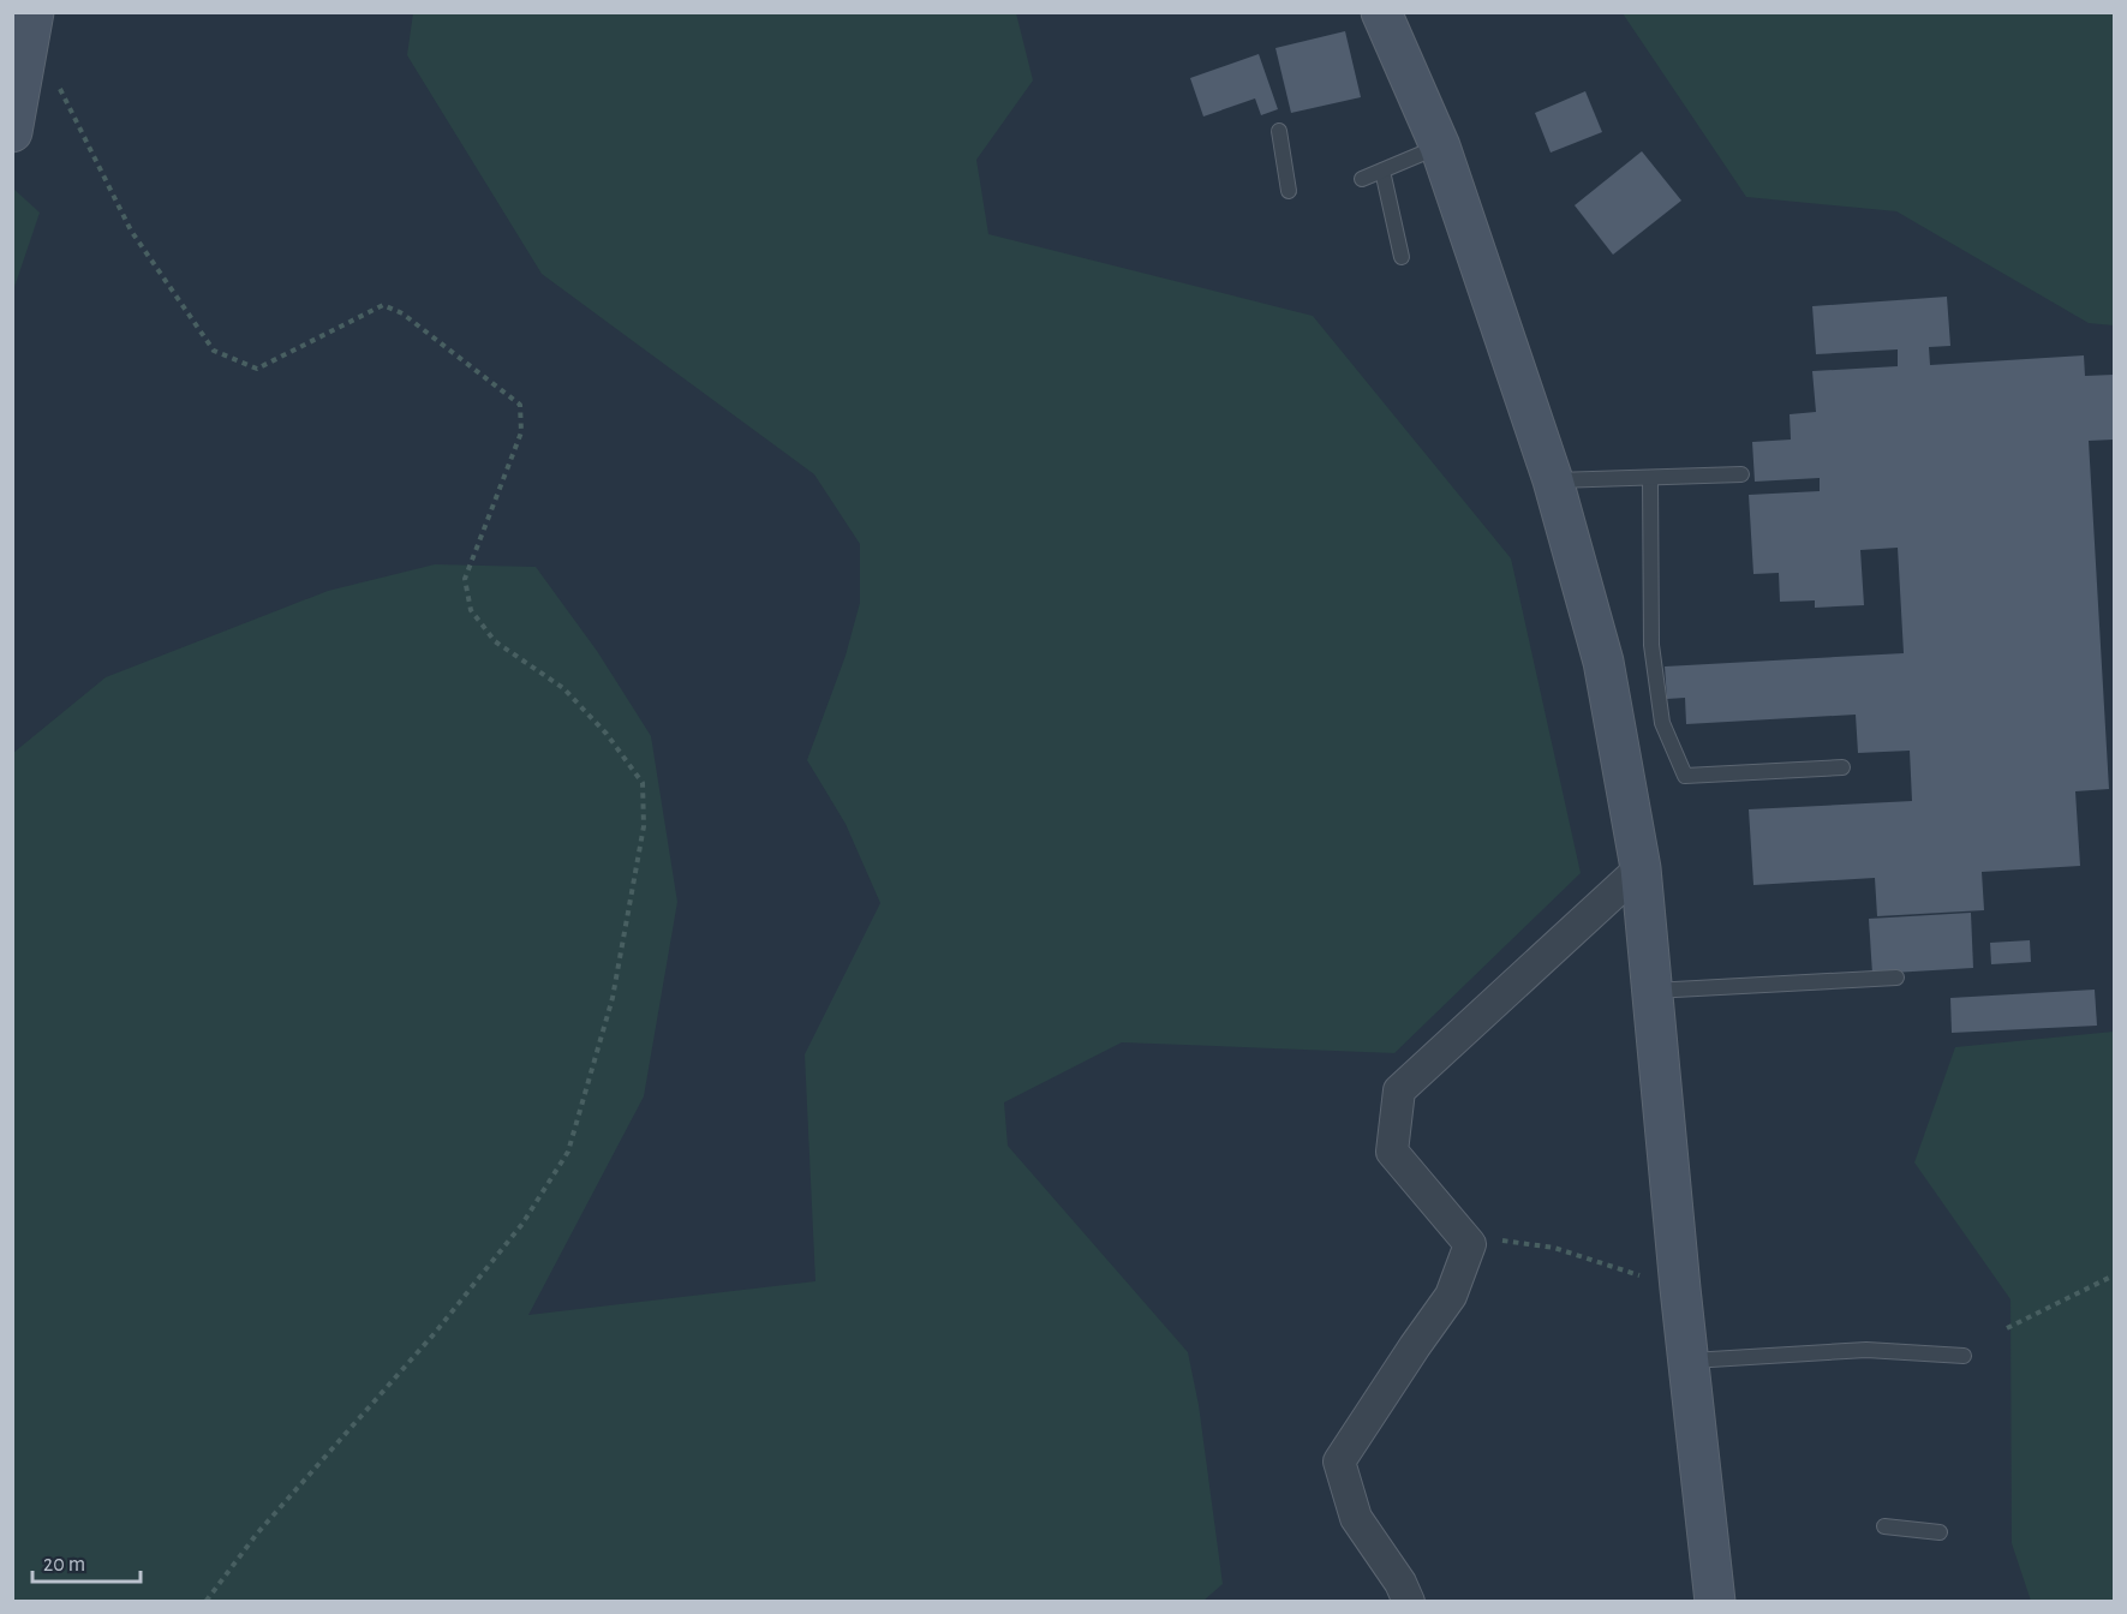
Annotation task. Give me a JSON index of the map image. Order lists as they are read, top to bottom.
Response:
{
  "scale_bar": "20 m"
}
